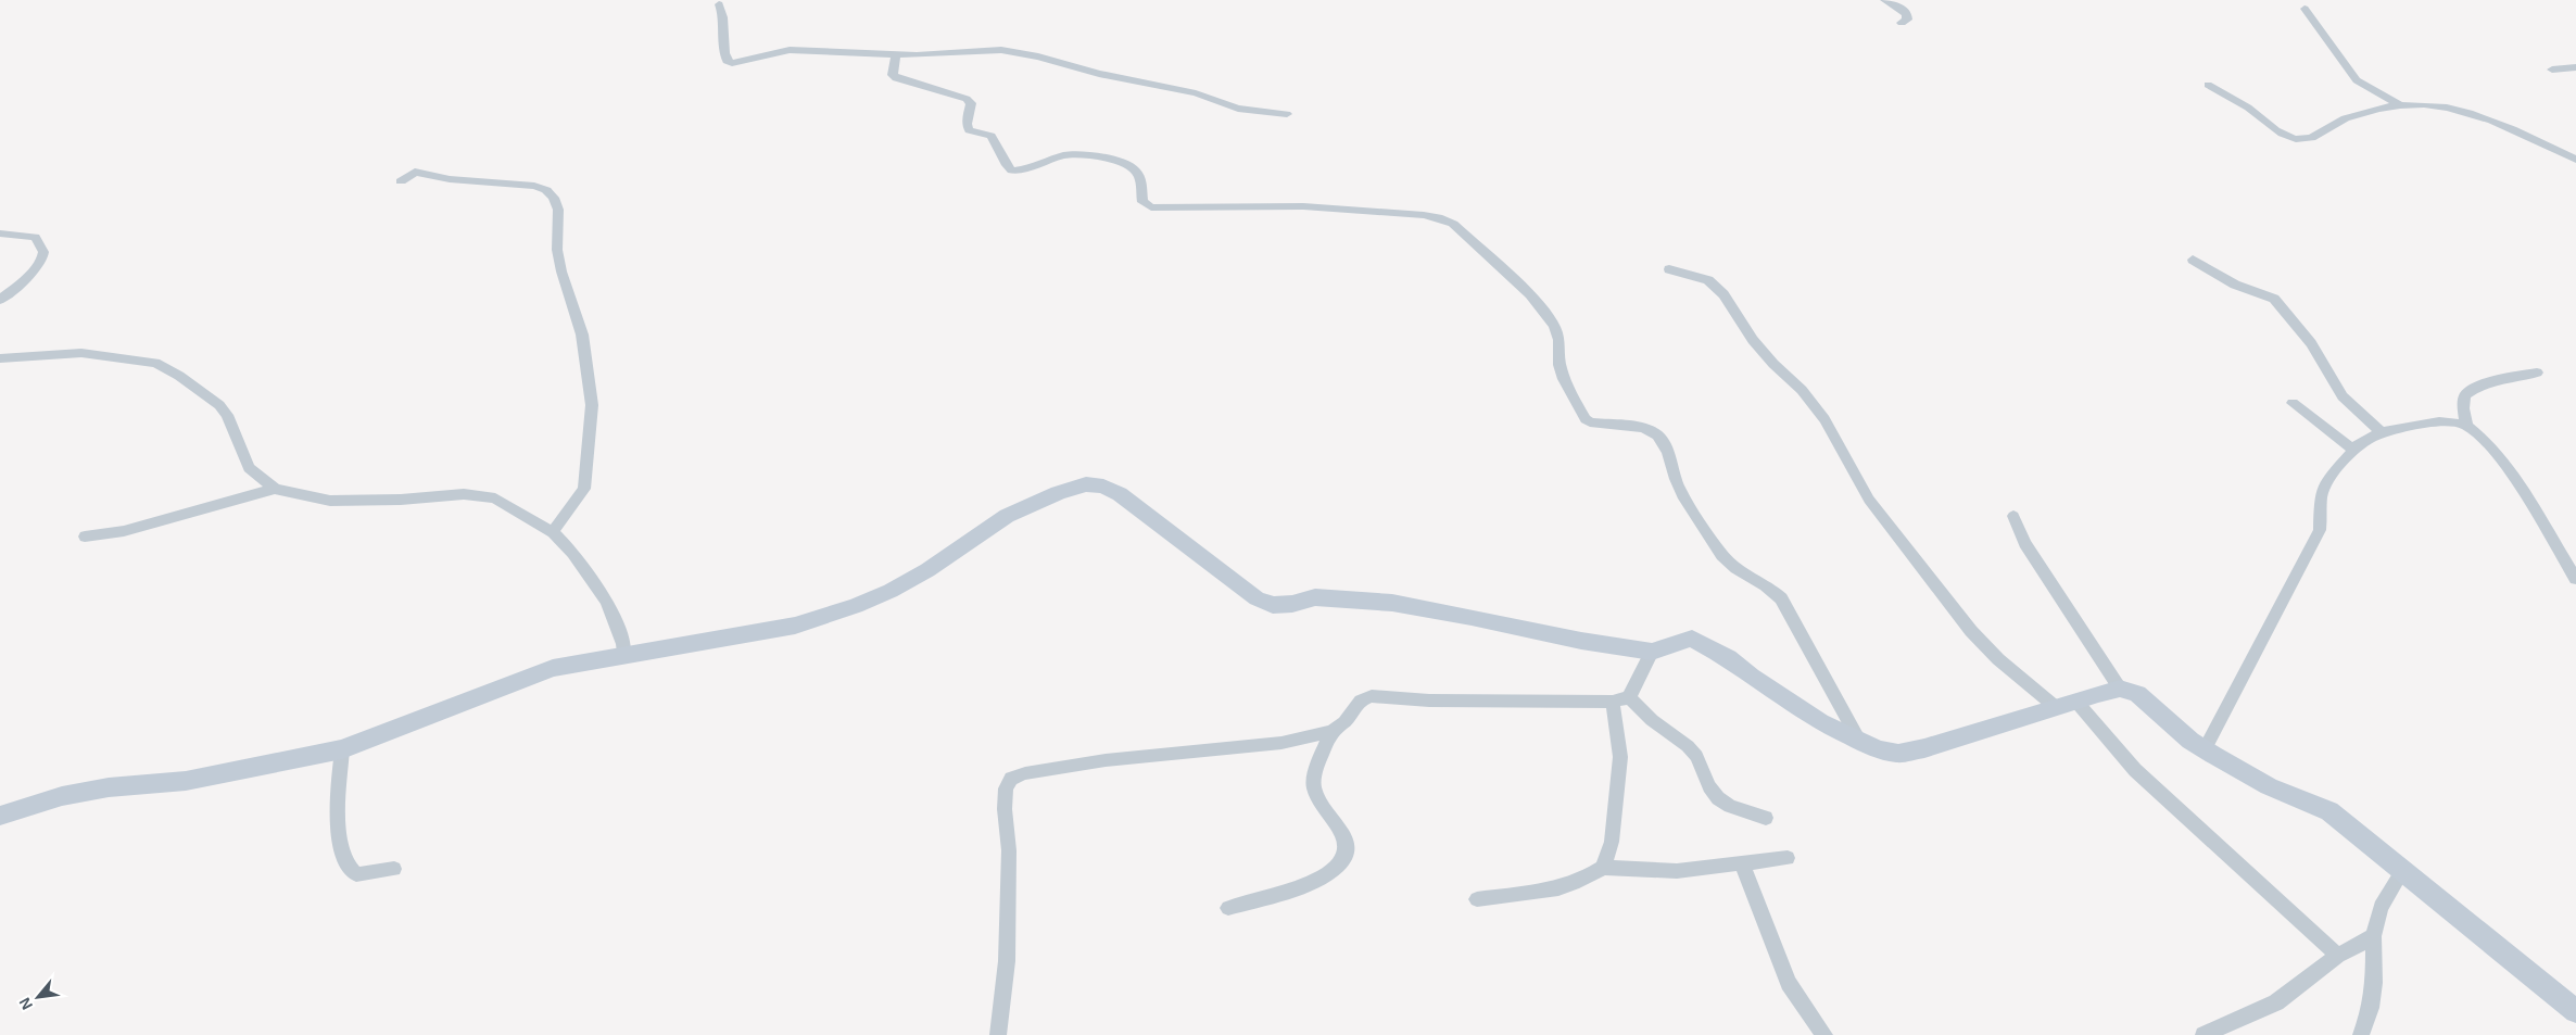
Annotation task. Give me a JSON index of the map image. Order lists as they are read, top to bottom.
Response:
{
  "north": "bottom left"
}
